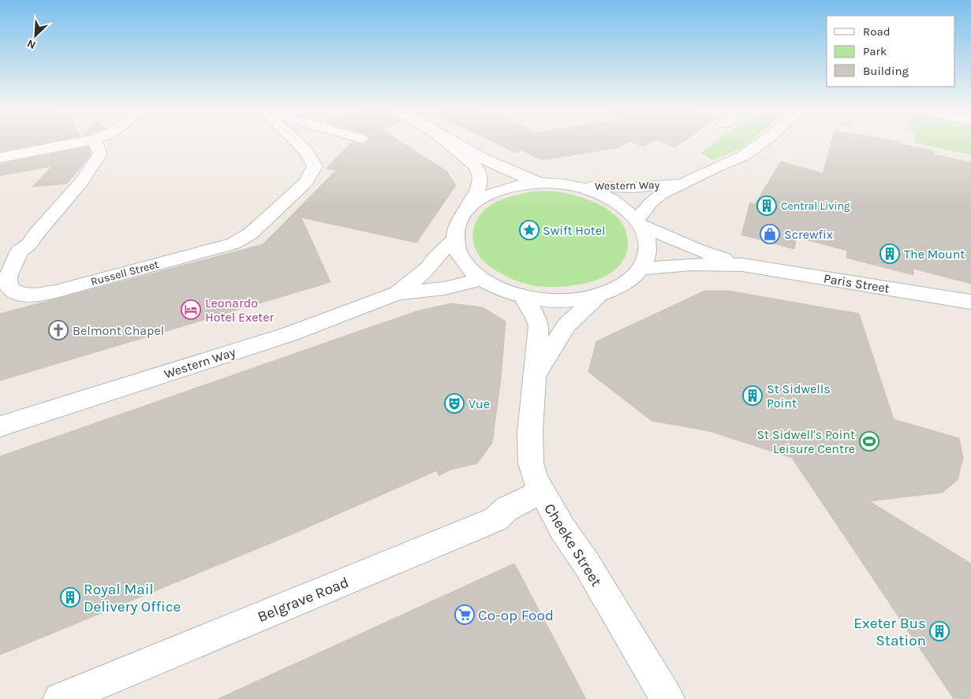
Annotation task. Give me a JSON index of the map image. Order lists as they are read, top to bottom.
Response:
{
  "streets": {
    "main road": [
      "Western Way",
      "Russell Street",
      "Paris Street",
      "Cheeke Street",
      "Belgrave Road"
    ]
  },
  "crossings": [
    ["Western Way", "Paris Street"],
    ["Cheeke Street", "Belgrave Road"]
  ],
  "places": {
    "building": [
      "Central Living",
      "The Mount",
      "St Sidwells Point",
      "Royal Mail Delivery Office",
      "Exeter Bus Station"
    ],
    "place": ["Swift Hotel"],
    "shop": ["Screwfix"],
    "hotel": ["Leonardo Hotel Exeter"],
    "church": ["Belmont Chapel"],
    "theatre": ["Vue"],
    "sports": ["St Sidwell's Point Leisure Centre"],
    "supermarket": ["Co-op Food"]
  },
  "legend": ["Road", "Park", "Building"],
  "north": "bottom left"
}
